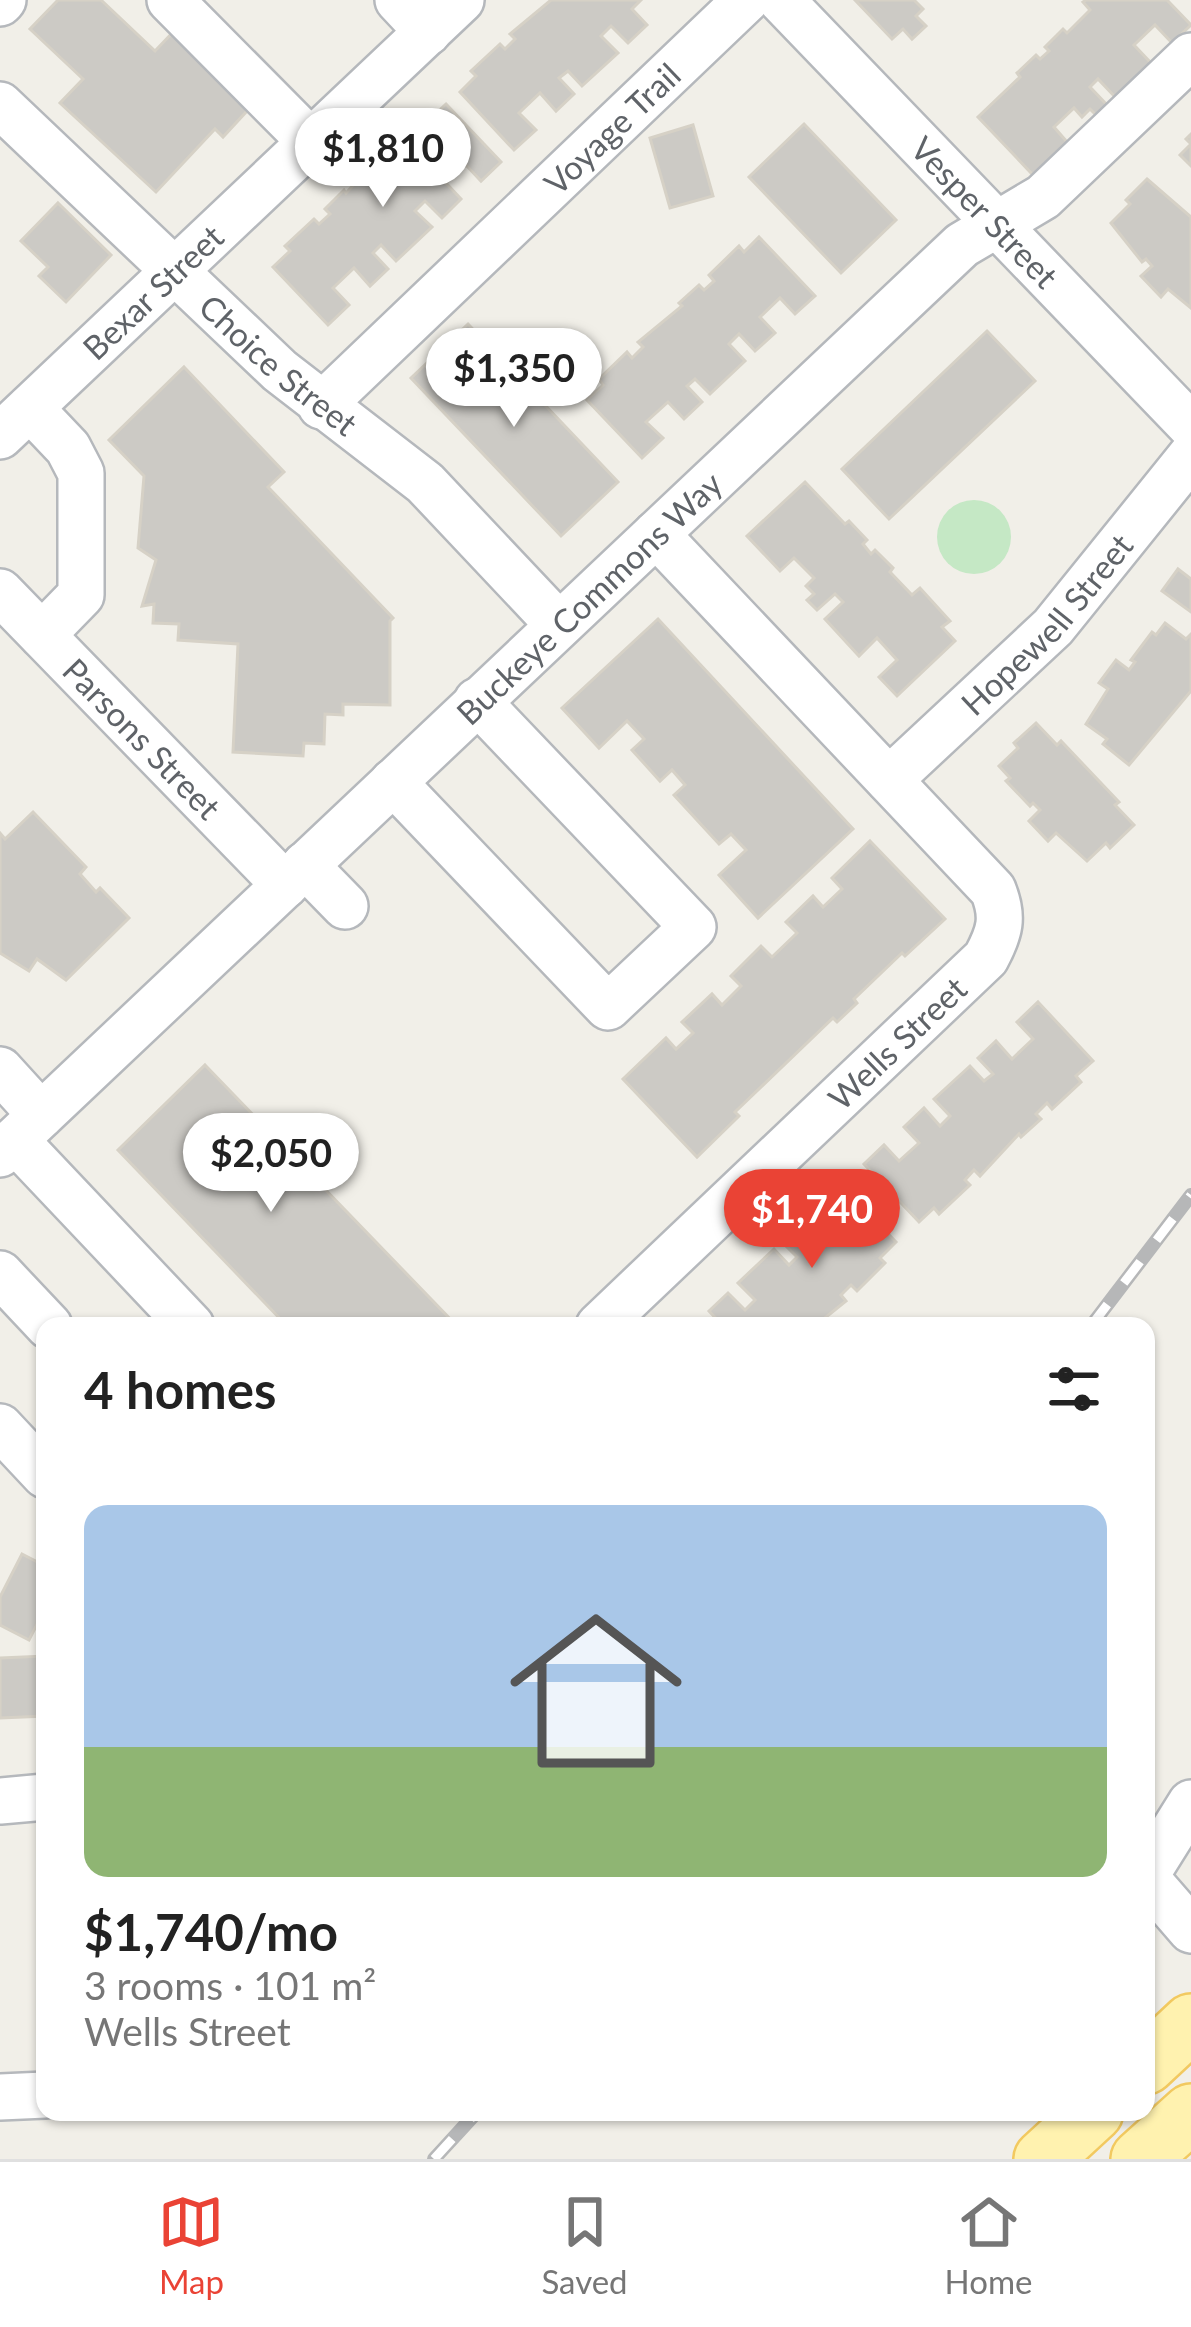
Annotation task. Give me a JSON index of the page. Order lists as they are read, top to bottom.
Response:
{
  "streets": {
    "street": [
      "Voyage Trail",
      "Vesper Street",
      "Bexar Street",
      "Choice Street",
      "Buckeye Commons Way",
      "Hopewell Street",
      "Parsons Street",
      "Wells Street"
    ]
  },
  "crossings": [
    ["Voyage Trail", "Choice Street"],
    ["Vesper Street", "Buckeye Commons Way"],
    ["Bexar Street", "Choice Street"],
    ["Choice Street", "Buckeye Commons Way"],
    ["Buckeye Commons Way", "Parsons Street"],
    ["Hopewell Street", "Wells Street"]
  ],
  "page": {
    "price": [
      "$1,810",
      "$1,350",
      "$2,050",
      "$1,740"
    ],
    "heading": "4 homes",
    "list": [
      {
        "name": "$1,740/mo",
        "note": "3 rooms · 101 m² · Wells Street"
      }
    ],
    "tabs": ["Map", "Saved", "Home"]
  }
}
